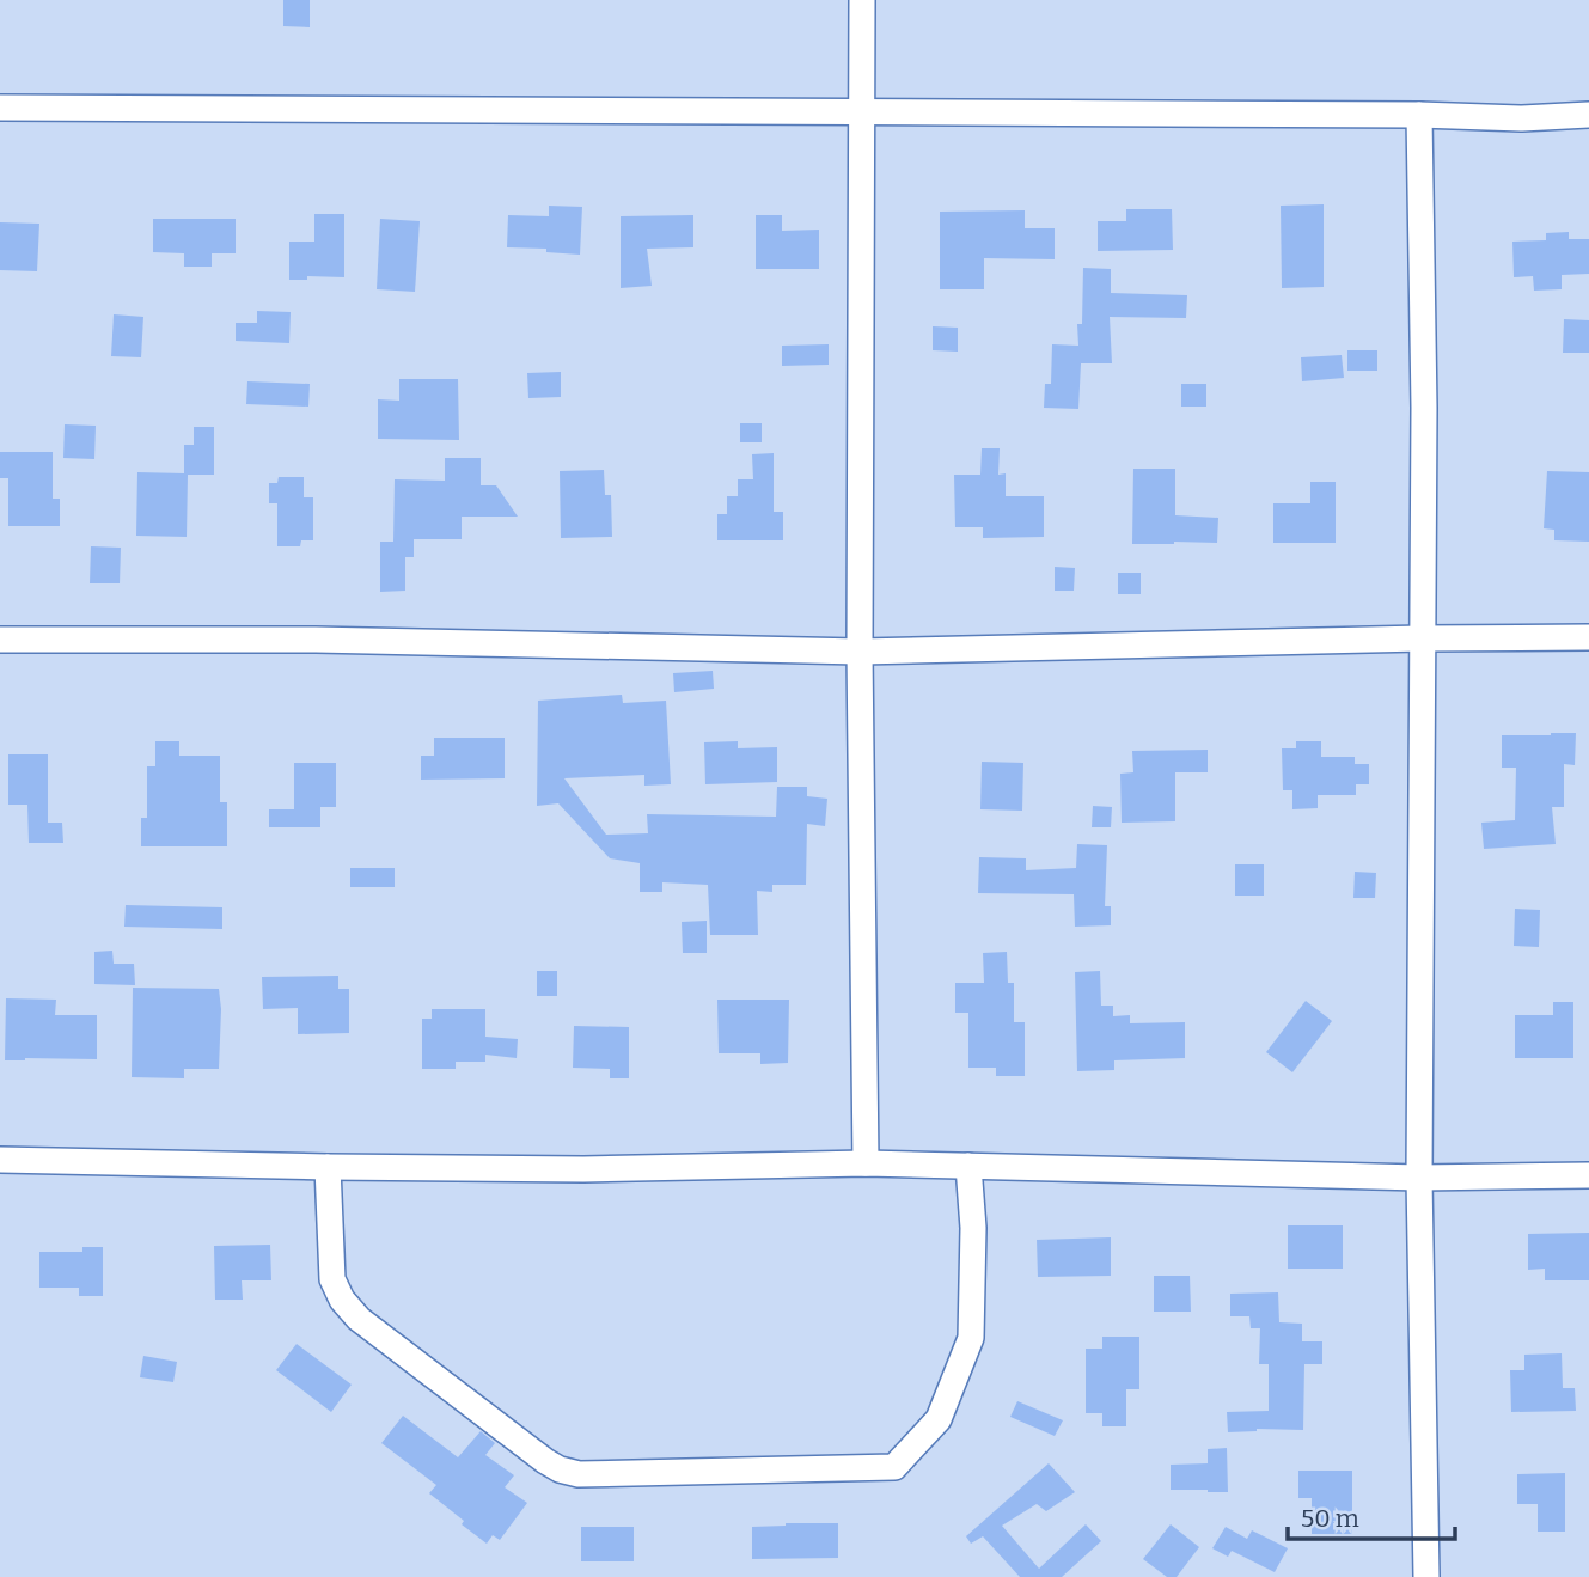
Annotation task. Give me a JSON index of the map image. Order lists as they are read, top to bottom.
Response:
{
  "scale_bar": "50 m"
}
